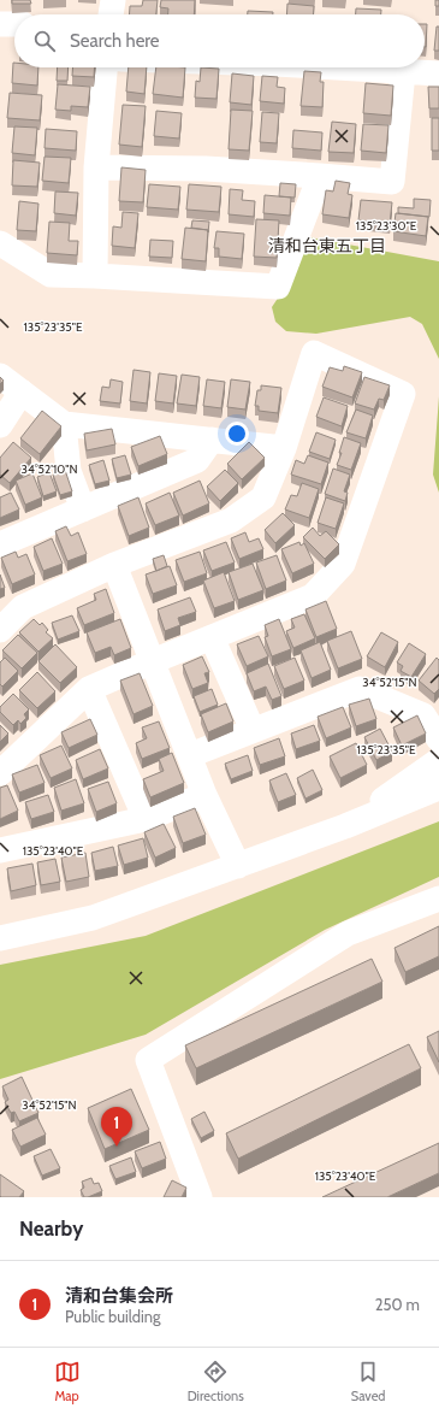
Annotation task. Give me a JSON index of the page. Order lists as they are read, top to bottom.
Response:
{
  "districts": ["清和台東五丁目"],
  "page": {
    "search": "Search here",
    "pins": "1",
    "heading": "Nearby",
    "list": [
      {
        "mark": "1",
        "name": "清和台集会所",
        "note": "Public building",
        "value": "250 m"
      }
    ],
    "nav": ["Map", "Directions", "Saved"]
  },
  "coordinates": [
    "135°23'30\"E",
    "135°23'35\"E",
    "34°52'10\"N",
    "34°52'15\"N",
    "135°23'40\"E"
  ]
}
